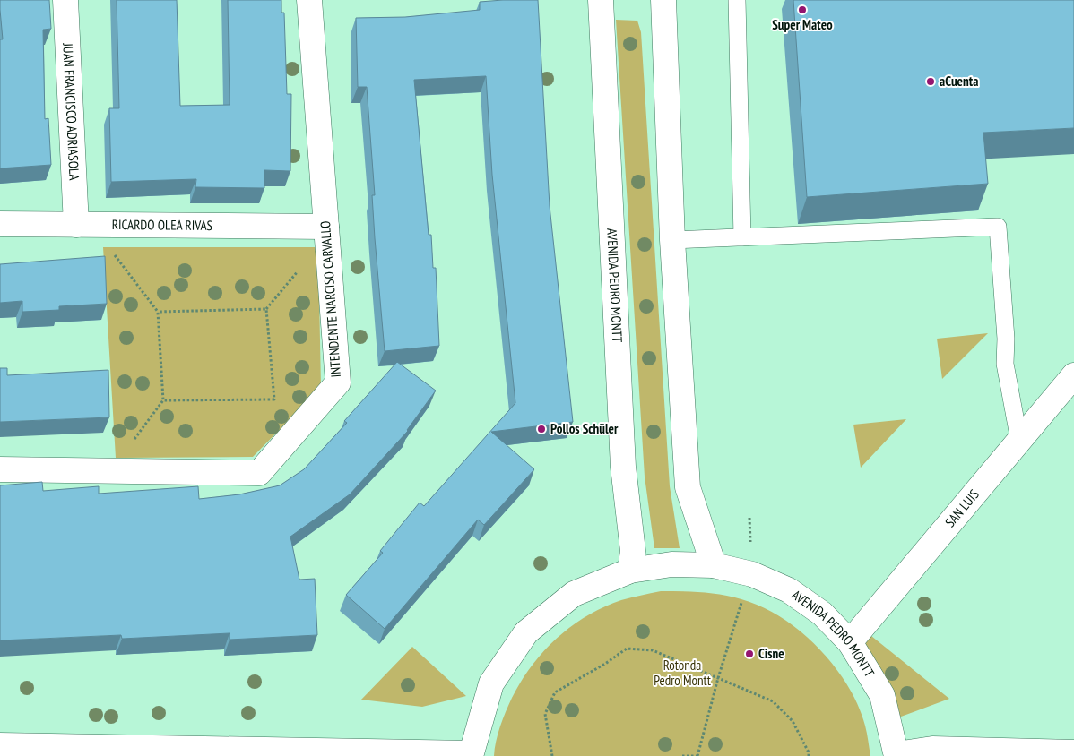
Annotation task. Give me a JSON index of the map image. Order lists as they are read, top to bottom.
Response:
{
  "streets": {
    "main road": [
      "JUAN FRANCISCO ADRIASOLA",
      "RICARDO OLEA RIVAS",
      "AVENIDA PEDRO MONTT",
      "INTENDENTE NARCISO CARVALLO",
      "SAN LUIS"
    ]
  },
  "crossings": [
    ["JUAN FRANCISCO ADRIASOLA", "RICARDO OLEA RIVAS"],
    ["RICARDO OLEA RIVAS", "INTENDENTE NARCISO CARVALLO"],
    ["AVENIDA PEDRO MONTT", "SAN LUIS"]
  ],
  "parks": ["Rotonda Pedro Montt"],
  "places": [
    "Super Mateo",
    "aCuenta",
    "Pollos Schüler",
    "Cisne"
  ]
}
